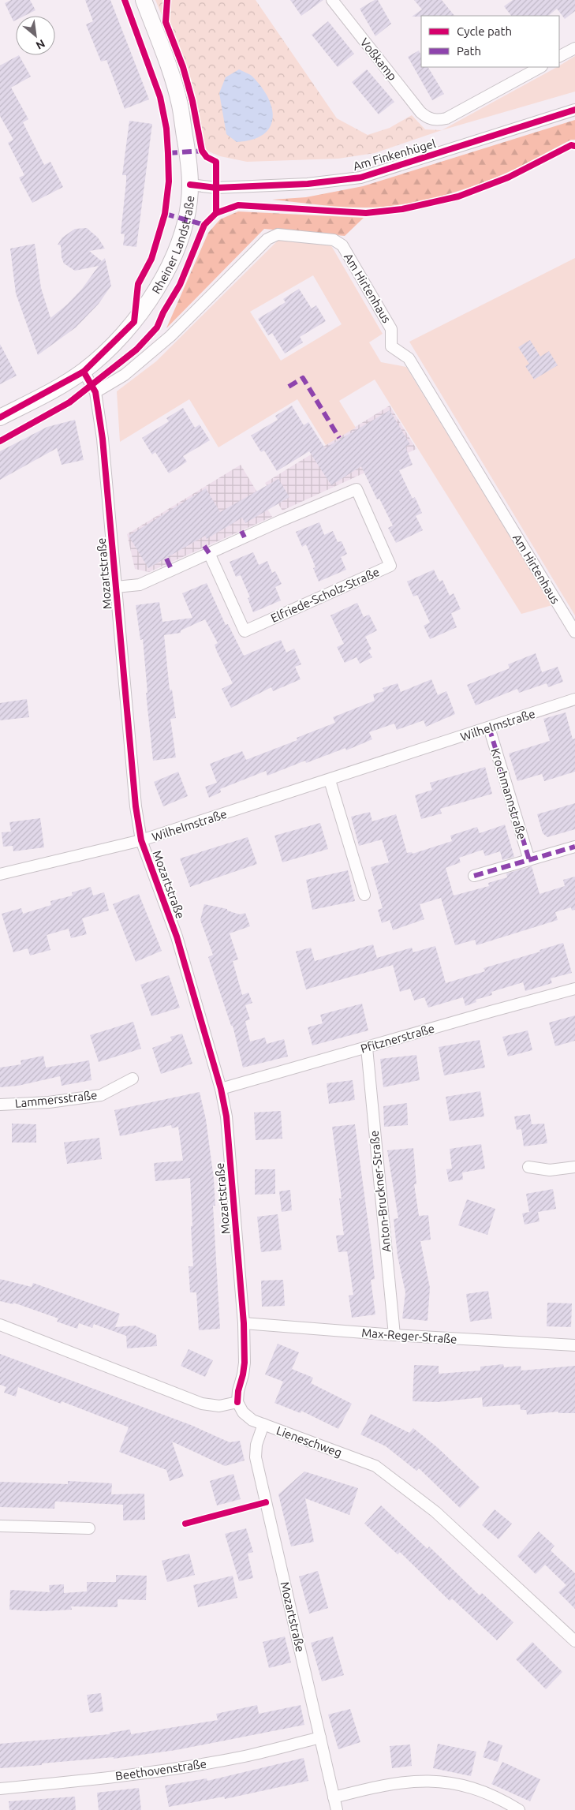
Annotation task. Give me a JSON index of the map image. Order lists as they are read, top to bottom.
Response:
{
  "streets": {
    "street": [
      "Voßkamp",
      "Am Finkenhügel",
      "Rheiner Landstraße",
      "Am Hirtenhaus",
      "Mozartstraße",
      "Elfriede-Scholz-Straße",
      "Wilhelmstraße",
      "Krochmannstraße",
      "Pfitznerstraße",
      "Lammersstraße",
      "Anton-Bruckner-Straße",
      "Max-Reger-Straße",
      "Lieneschweg",
      "Beethovenstraße"
    ]
  },
  "crossings": [
    ["Am Finkenhügel", "Rheiner Landstraße"],
    ["Rheiner Landstraße", "Mozartstraße"],
    ["Am Hirtenhaus", "Mozartstraße"],
    ["Mozartstraße", "Elfriede-Scholz-Straße"],
    ["Mozartstraße", "Wilhelmstraße"],
    ["Mozartstraße", "Pfitznerstraße"],
    ["Mozartstraße", "Max-Reger-Straße"],
    ["Mozartstraße", "Lieneschweg"],
    ["Mozartstraße", "Beethovenstraße"],
    ["Wilhelmstraße", "Krochmannstraße"],
    ["Pfitznerstraße", "Anton-Bruckner-Straße"],
    ["Anton-Bruckner-Straße", "Max-Reger-Straße"]
  ],
  "legend": ["Cycle path", "Path"],
  "north": "bottom right"
}
